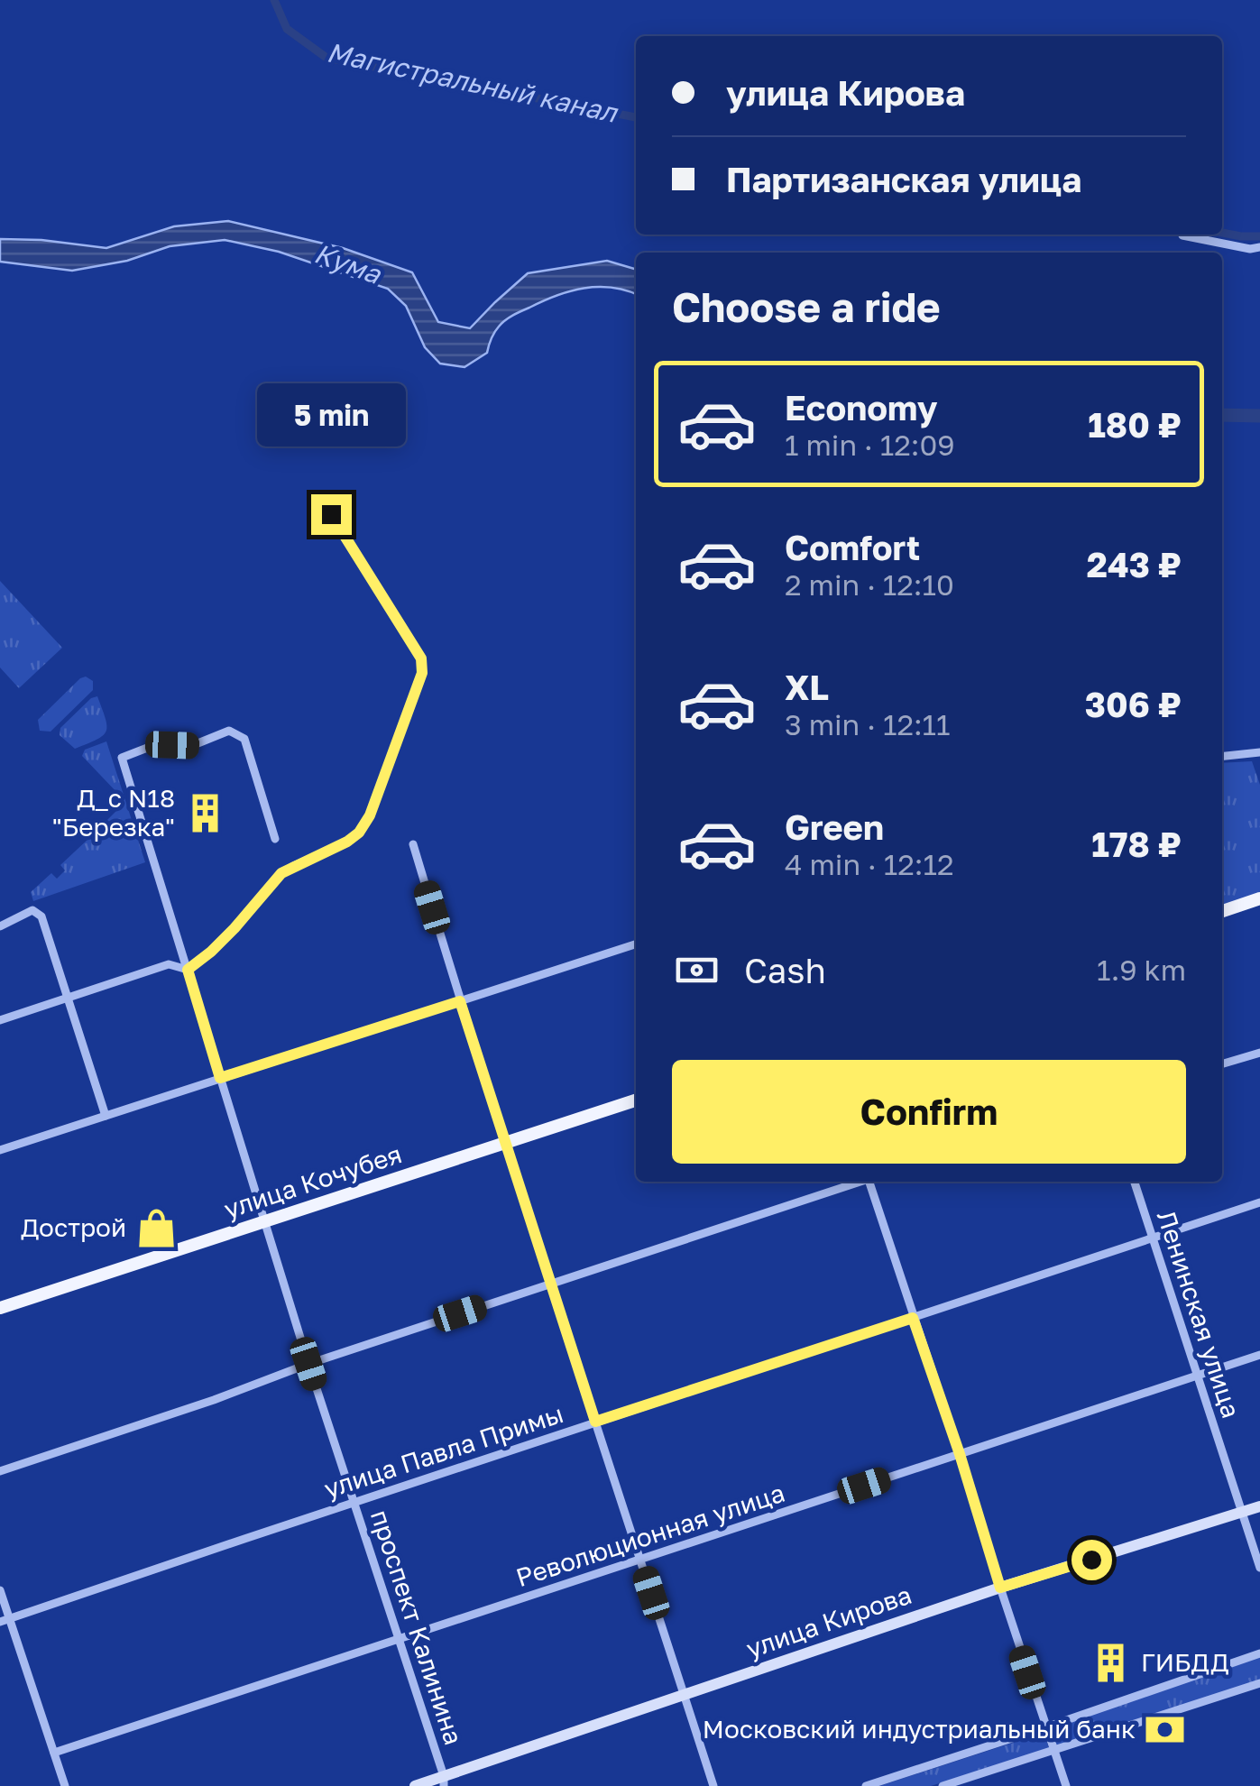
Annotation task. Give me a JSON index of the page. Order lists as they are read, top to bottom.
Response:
{
  "streets": {
    "main road": ["улица Кочубея"],
    "street": [
      "Ленинская улица",
      "улица Павла Примы",
      "Революционная улица",
      "улица Кирова",
      "проспект Калинина"
    ]
  },
  "crossings": [
    ["улица Кочубея", "проспект Калинина"],
    ["Ленинская улица", "улица Павла Примы"],
    ["Ленинская улица", "Революционная улица"],
    ["Ленинская улица", "улица Кирова"],
    ["улица Павла Примы", "проспект Калинина"],
    ["Революционная улица", "проспект Калинина"],
    ["улица Кирова", "проспект Калинина"]
  ],
  "water": ["Магистральный канал", "Кума"],
  "places": {
    "building": ["Д_с N18 \"Березка\"", "ГИБДД"],
    "shop": ["Дострой"],
    "bank": ["Московский индустриальный банк"]
  },
  "page": {
    "banner": ["улица Кирова", "Партизанская улица"],
    "heading": "Choose a ride",
    "list": [
      {
        "name": "Economy",
        "note": "1 min · 12:09",
        "value": "180 ₽"
      },
      {
        "name": "Comfort",
        "note": "2 min · 12:10",
        "value": "243 ₽"
      },
      {
        "name": "XL",
        "note": "3 min · 12:11",
        "value": "306 ₽"
      },
      {
        "name": "Green",
        "note": "4 min · 12:12",
        "value": "178 ₽"
      }
    ],
    "bubble": "5 min",
    "pay": ["Cash", "1.9 km"],
    "buttons": "Confirm"
  }
}
